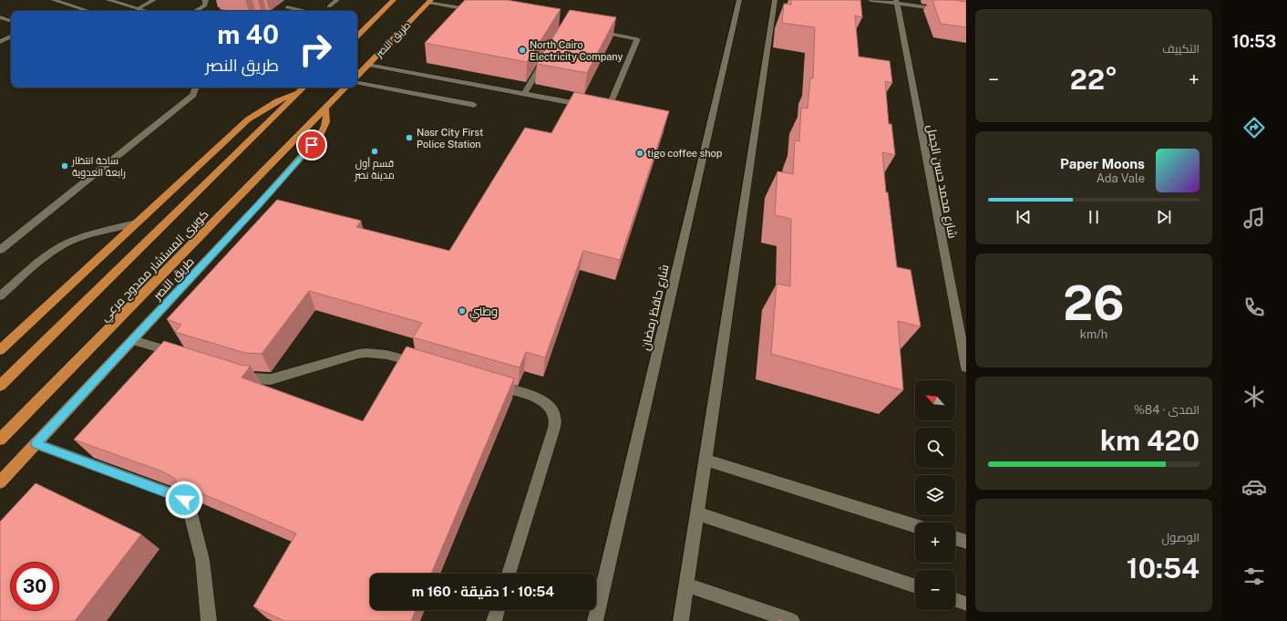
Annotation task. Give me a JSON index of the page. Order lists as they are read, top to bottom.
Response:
{
  "streets": {
    "highway": ["طريق النصر", "كوبرى المستشار ممدوح مرعي"],
    "street": ["شارع محمد حسن الجمل", "شارع حافظ رمضان"]
  },
  "crossings": [
    ["طريق النصر", "كوبرى المستشار ممدوح مرعي"]
  ],
  "places": [
    "North Cairo Electricity Company",
    "Nasr City First Police Station",
    "قسم أول مدينة نصر",
    "tigo coffee shop",
    "ساحة انتظار رابعة العدوية",
    "وطني"
  ],
  "north": "top left",
  "page": {
    "tabs": "10:53",
    "tile": [
      "التكييف",
      ["26", "km/h"],
      ["المدى · 84%", "420 km"],
      ["الوصول", "10:54"]
    ],
    "turn": ["40 m", "طريق النصر"],
    "heat": ["−", "22°", "+"],
    "song": ["Paper Moons", "Ada Vale"],
    "map_buttons": ["+", "−"],
    "limit": "30",
    "trip": "10:54 · 1 دقيقة · 160 m"
  }
}
